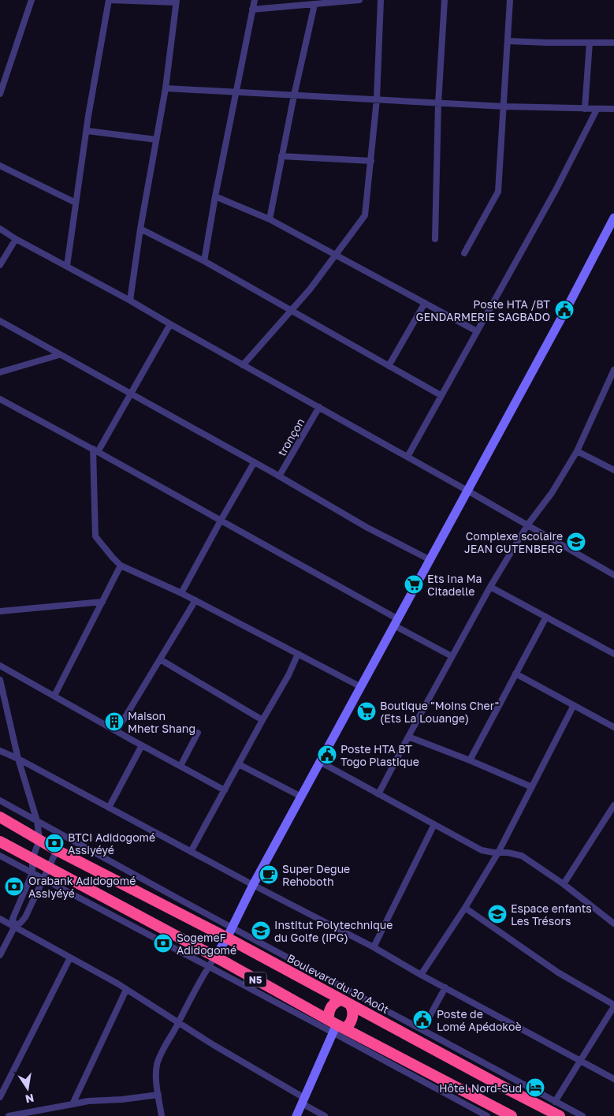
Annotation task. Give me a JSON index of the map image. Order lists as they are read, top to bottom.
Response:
{
  "streets": {
    "highway": ["N5", "Boulevard du 30 Août"],
    "street": ["tronçon"]
  },
  "crossings": [
    ["N5", "Boulevard du 30 Août"]
  ],
  "places": {
    "public building": ["Poste HTA /BT GENDARMERIE SAGBADO", "Poste HTA BT Togo Plastique", "Poste de Lomé Apédokoè"],
    "school or university": ["Complexe scolaire JEAN GUTENBERG", "Espace enfants Les Trésors", "Institut Polytechnique du Golfe (IPG)"],
    "supermarket": ["Ets Ina Ma Citadelle", "Boutique \"Moins Cher\" (Ets La Louange)"],
    "building": ["Maison Mhetr Shang"],
    "bank": ["BTCI Adidogomé Assiyéyé", "Orabank Adidogomé Assiyéyé", "SogemeF Adidogomé"],
    "cafe": ["Super Degue Rehoboth"],
    "hotel": ["Hôtel Nord-Sud"]
  },
  "north": "bottom"
}
